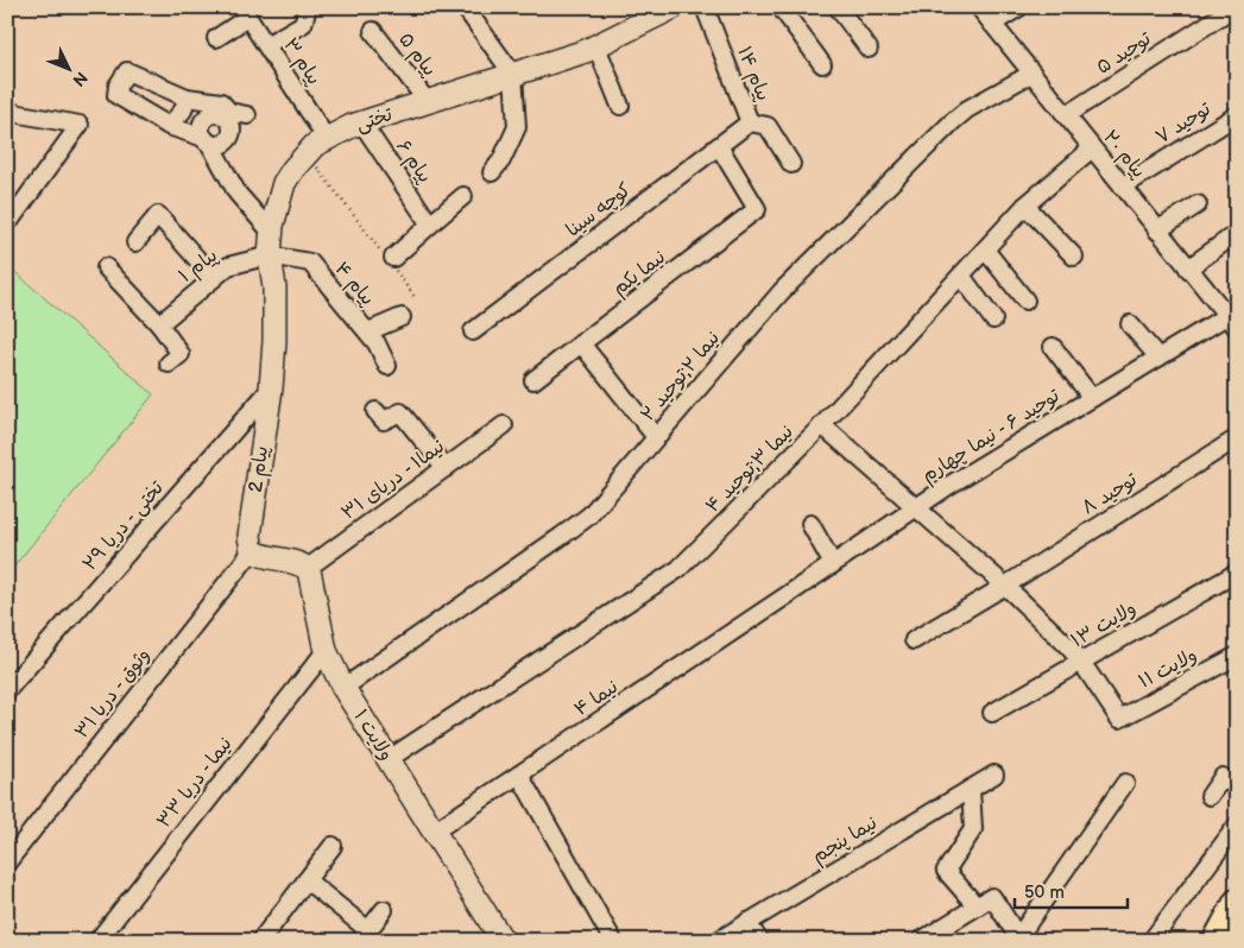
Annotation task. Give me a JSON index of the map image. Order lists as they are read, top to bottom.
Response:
{
  "streets": {
    "street": [
      "توحید ۵",
      "پیام ۵",
      "پيام ۳",
      "پیام ۱۴",
      "تختی",
      "توحید ۷",
      "پیام ۲۰",
      "پیام ۶",
      "کوچه سینا",
      "پیام ۱",
      "نیما یکم",
      "پیام ۴",
      "نیما ۲;توحید ۲",
      "توحید ۶ - نیما چهارم",
      "پیام 2",
      "نیما ۳;توحید ۴",
      "نیما۱ - دریای ۳۱",
      "توحید ۸",
      "تختی - دریا ۲۹",
      "ولایت ۱۳",
      "ولایت ۱۱",
      "وثوق - دریا ۳۱",
      "نیما ۴",
      "ولایت ۱",
      "نیما - دریا ۳۳",
      "نیما پنجم"
    ]
  },
  "crossings": [
    ["توحید ۵", "پیام ۲۰"],
    ["پیام ۵", "تختی"],
    ["پيام ۳", "تختی"],
    ["پیام ۱۴", "کوچه سینا"],
    ["تختی", "پیام ۶"],
    ["تختی", "پیام ۱"],
    ["تختی", "پیام ۴"],
    ["تختی", "پیام 2"],
    ["تختی", "تختی - دریا ۲۹"],
    ["توحید ۷", "پیام ۲۰"],
    ["پیام ۲۰", "نیما ۲;توحید ۲"],
    ["پیام ۲۰", "توحید ۶ - نیما چهارم"],
    ["پیام ۲۰", "نیما ۳;توحید ۴"],
    ["کوچه سینا", "نیما یکم"],
    ["پیام ۱", "پیام ۴"],
    ["نیما ۲;توحید ۲", "ولایت ۱"],
    ["توحید ۶ - نیما چهارم", "نیما ۴"],
    ["پیام 2", "تختی - دریا ۲۹"],
    ["پیام 2", "وثوق - دریا ۳۱"],
    ["نیما ۳;توحید ۴", "ولایت ۱"],
    ["نیما۱ - دریای ۳۱", "ولایت ۱"],
    ["ولایت ۱۳", "ولایت ۱۱"],
    ["نیما ۴", "ولایت ۱"],
    ["ولایت ۱", "نیما - دریا ۳۳"]
  ],
  "scale_bar": "50 m",
  "north": "bottom right"
}
